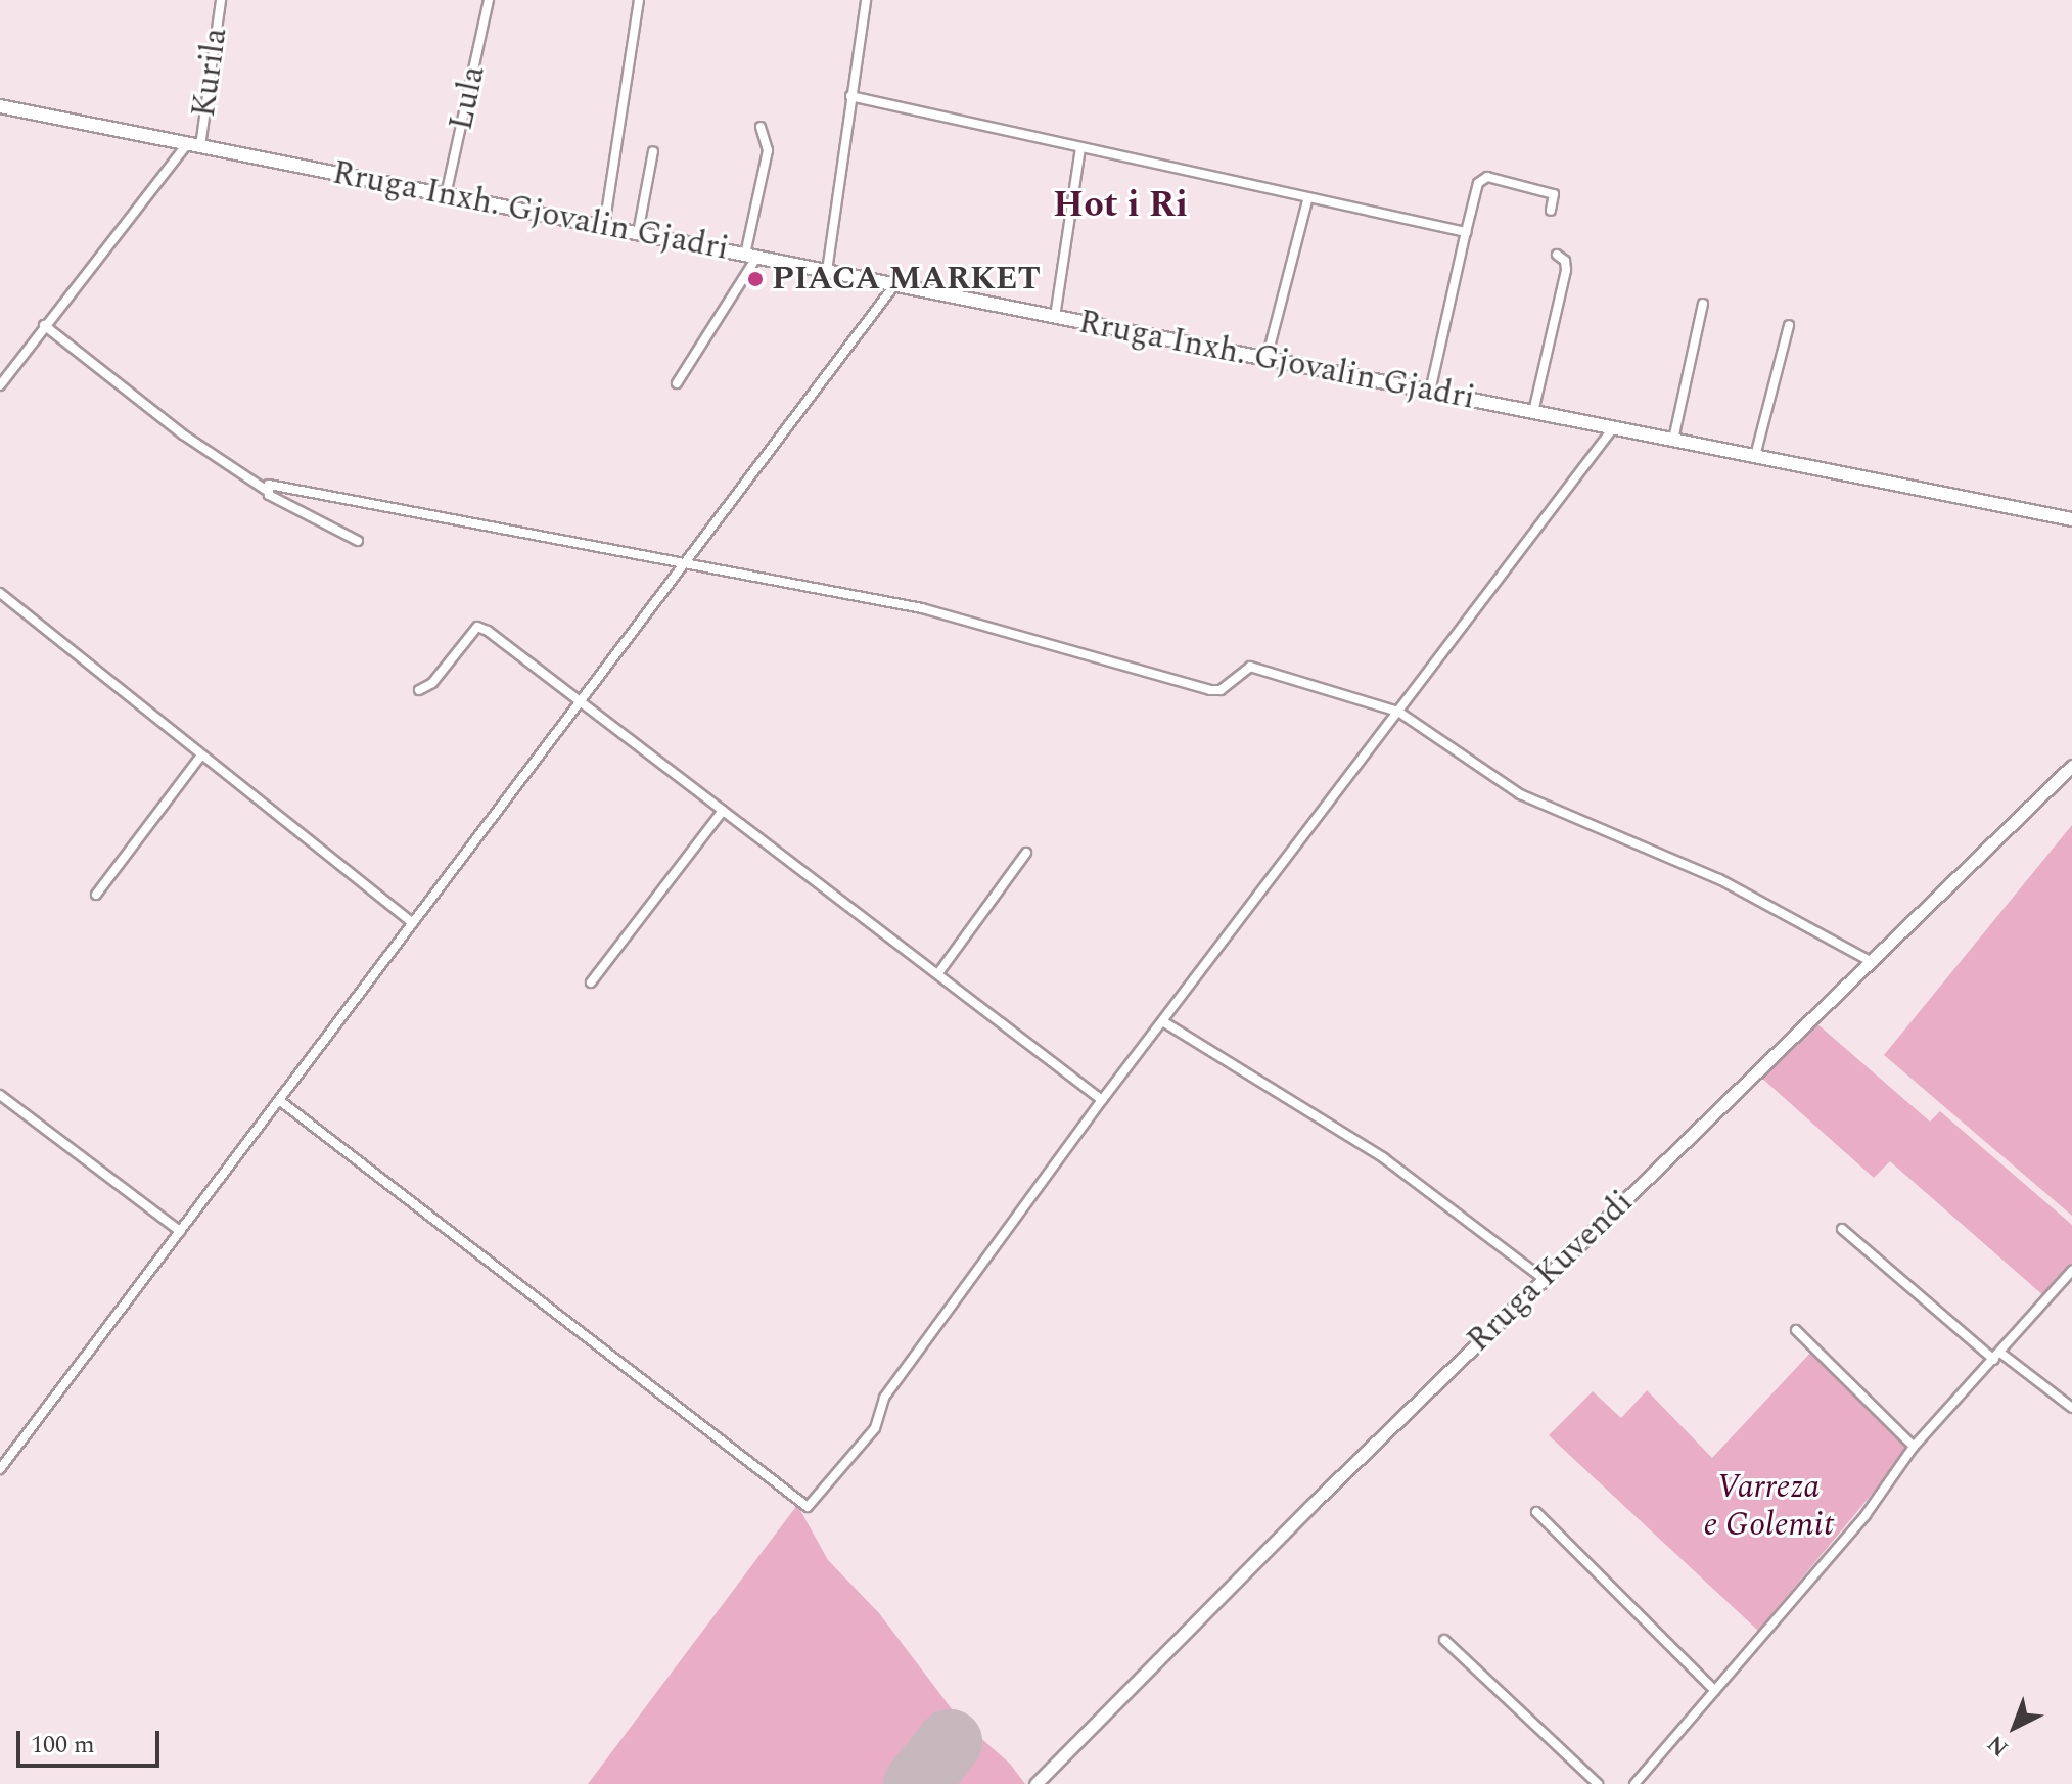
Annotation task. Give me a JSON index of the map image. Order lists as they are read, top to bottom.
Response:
{
  "streets": {
    "main road": ["Rruga Inxh. Gjovalin Gjadri"],
    "street": ["Kurila", "Lula", "Rruga Kuvendi"]
  },
  "crossings": [
    ["Kurila", "Rruga Inxh. Gjovalin Gjadri"],
    ["Lula", "Rruga Inxh. Gjovalin Gjadri"]
  ],
  "districts": ["Hot i Ri"],
  "parks": ["Varreza e Golemit"],
  "places": ["PIACA MARKET"],
  "scale_bar": "100 m",
  "north": "bottom left"
}
